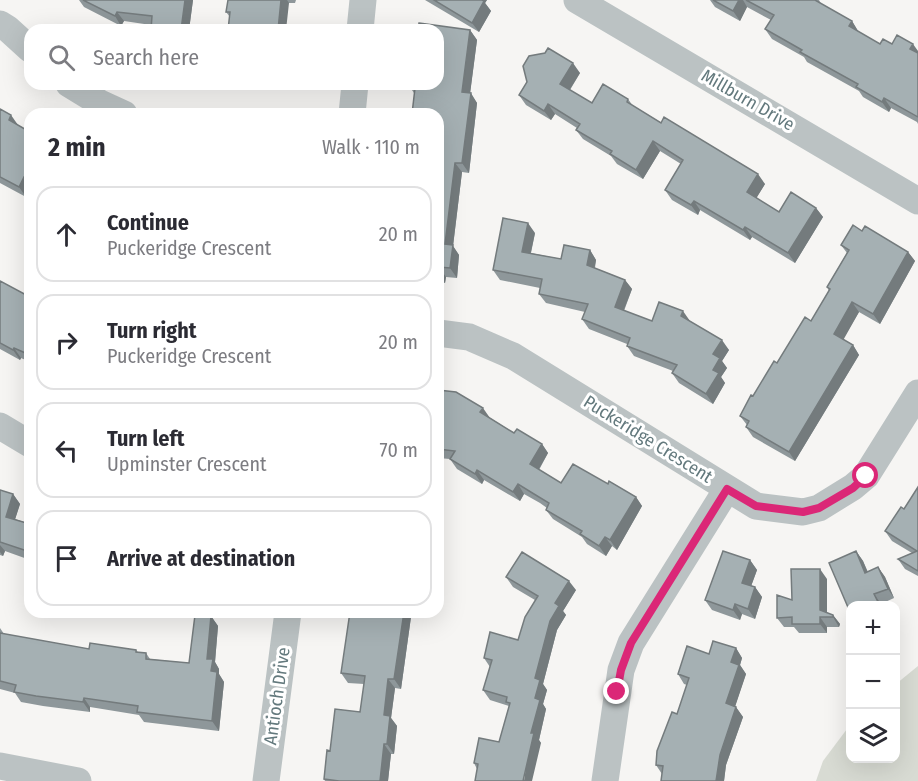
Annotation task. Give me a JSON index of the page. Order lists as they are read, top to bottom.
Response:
{
  "streets": {
    "street": ["Millburn Drive", "Puckeridge Crescent", "Antioch Drive"]
  },
  "page": {
    "search": "Search here",
    "heading": ["2 min", "Walk · 110 m"],
    "list": [
      ["Continue", "Puckeridge Crescent", "20 m"],
      ["Turn right", "Puckeridge Crescent", "20 m"],
      ["Turn left", "Upminster Crescent", "70 m"],
      "Arrive at destination"
    ],
    "map_buttons": ["+", "−"]
  }
}
